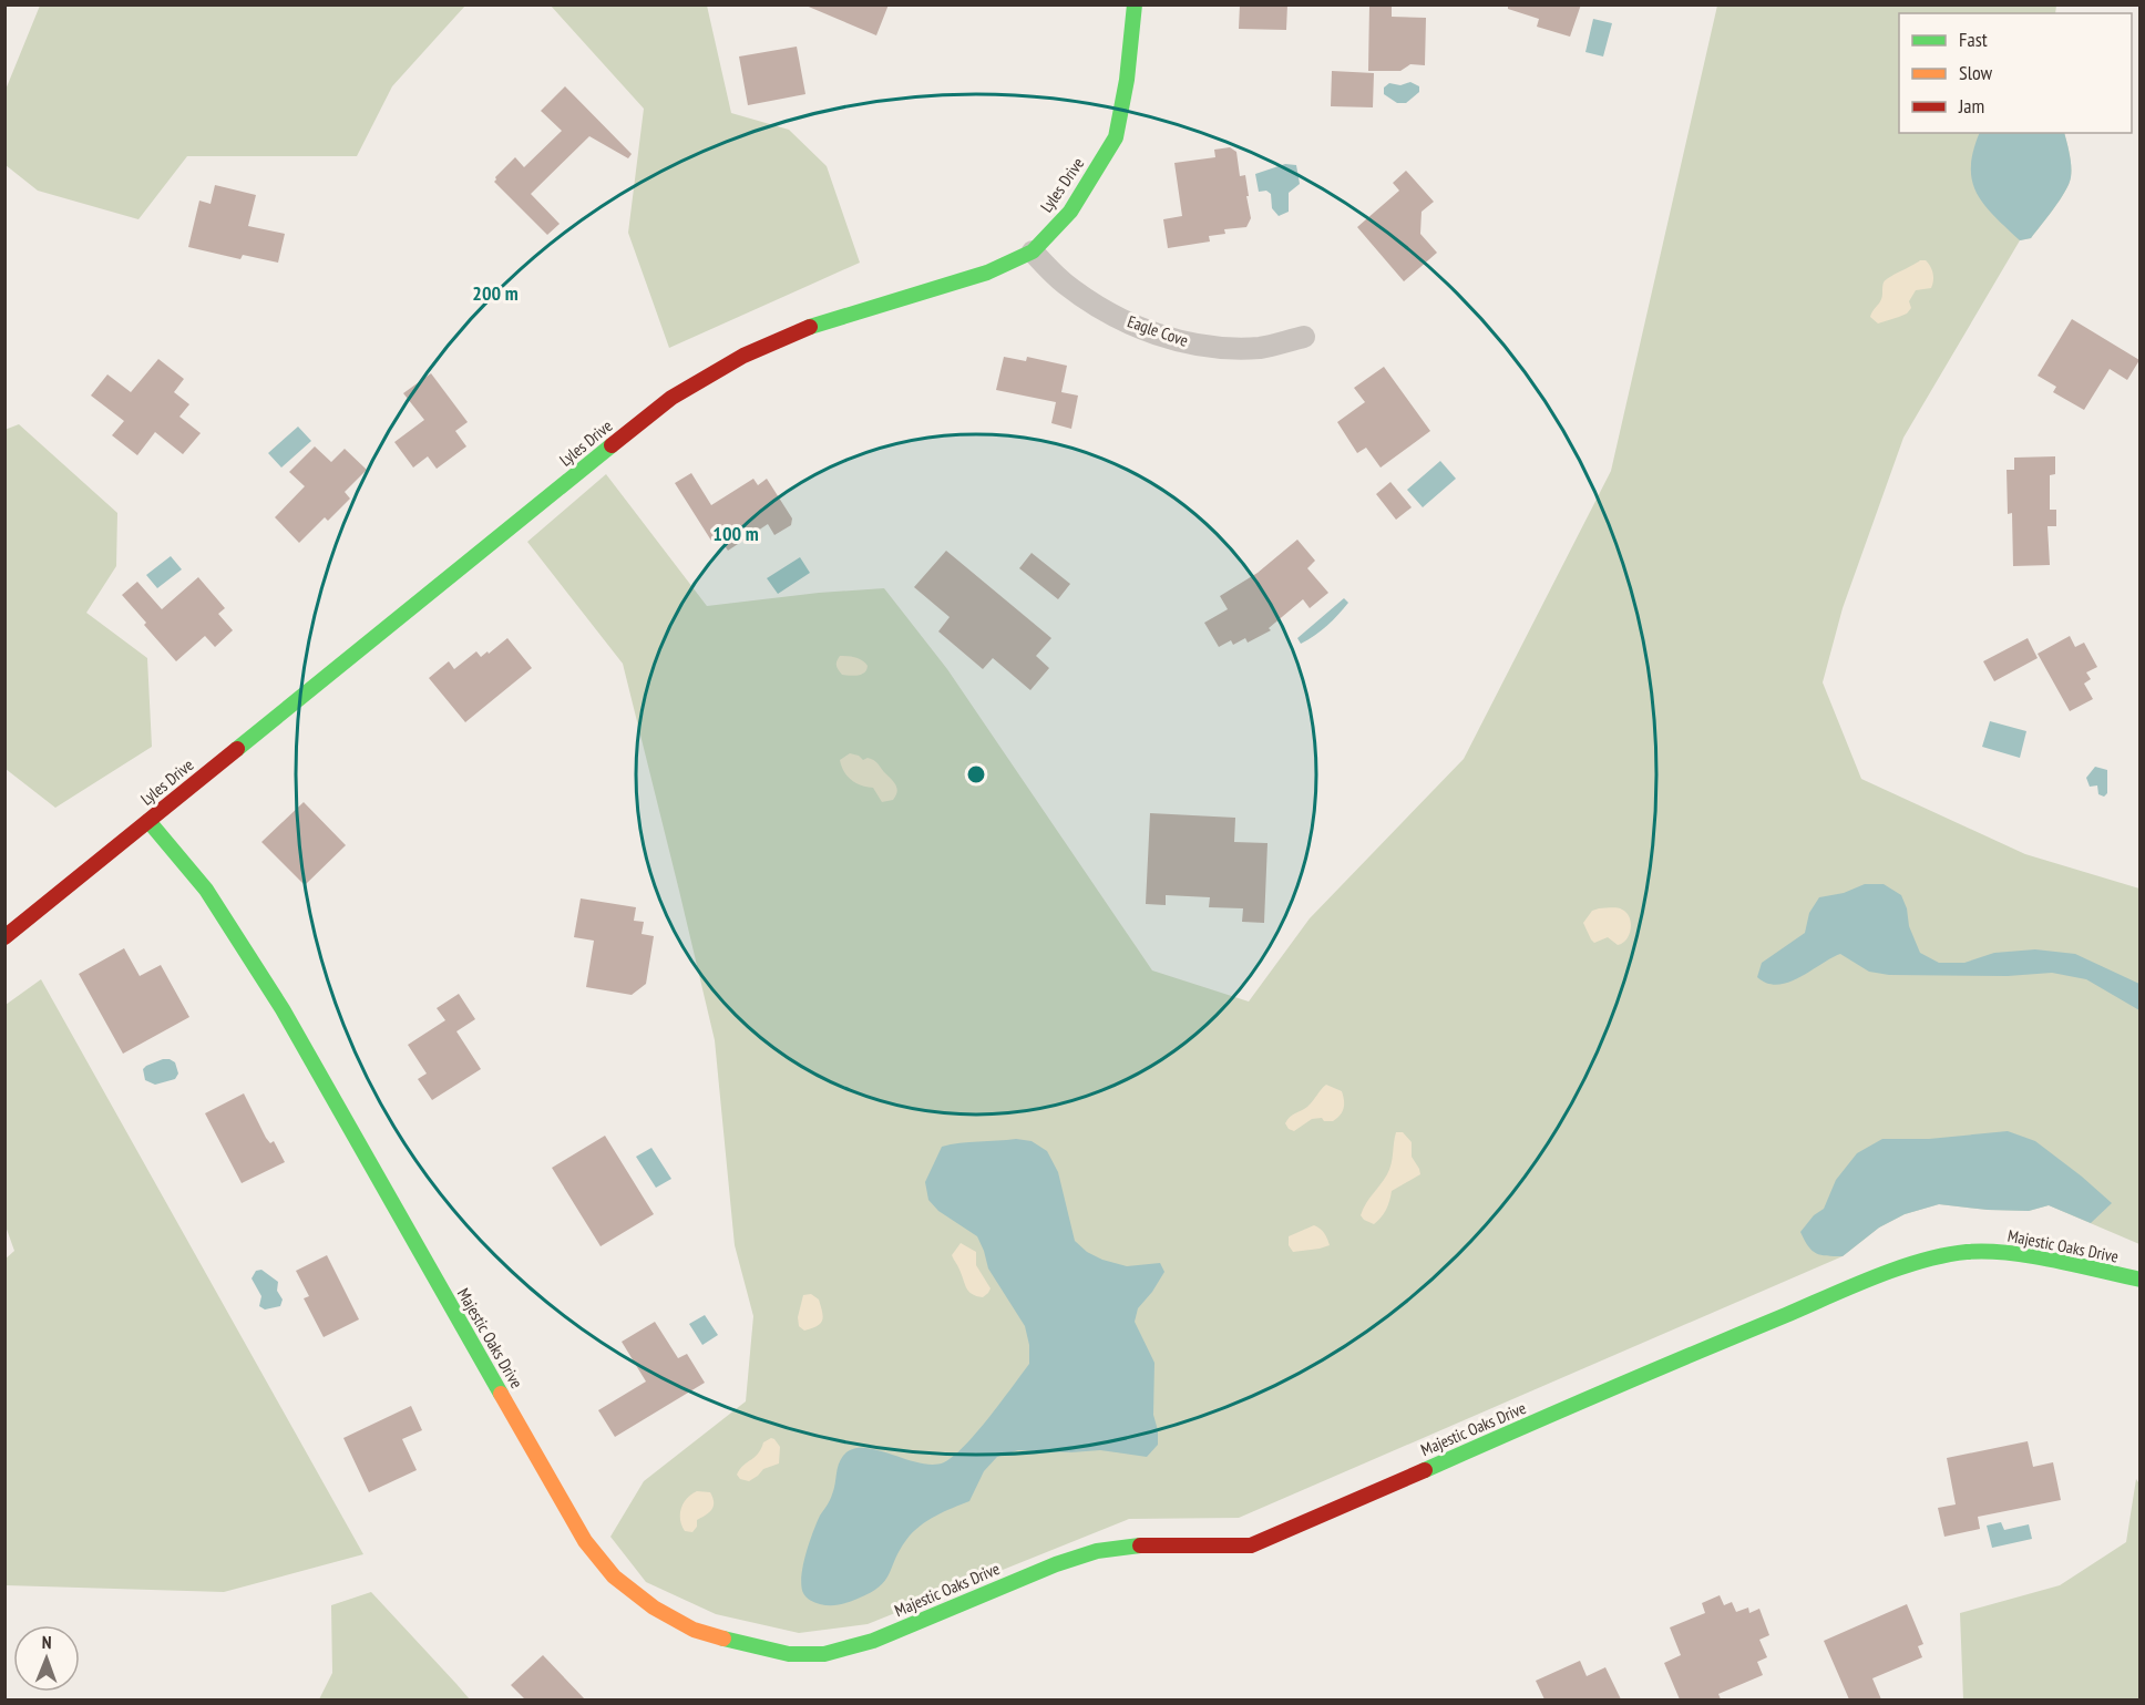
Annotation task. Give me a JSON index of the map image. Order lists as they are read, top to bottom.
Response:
{
  "streets": {
    "street": ["Lyles Drive", "Eagle Cove", "Majestic Oaks Drive"]
  },
  "crossings": [
    ["Lyles Drive", "Eagle Cove"],
    ["Lyles Drive", "Majestic Oaks Drive"]
  ],
  "legend": ["Fast", "Slow", "Jam"],
  "north": "top",
  "rings": ["200 m", "100 m"]
}
